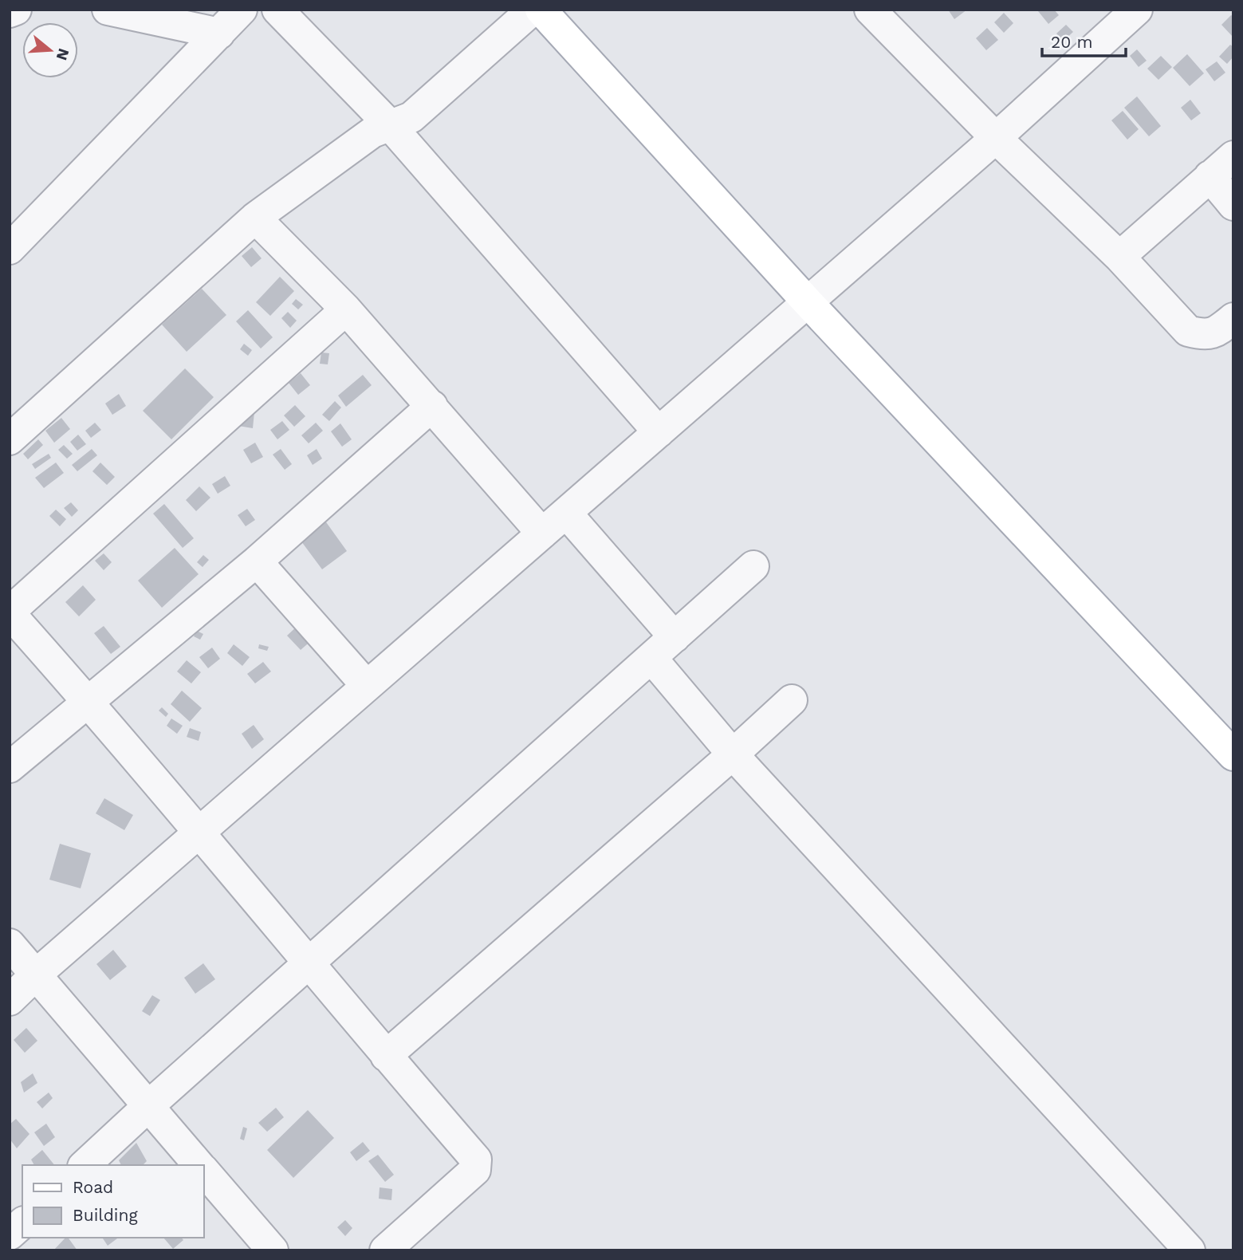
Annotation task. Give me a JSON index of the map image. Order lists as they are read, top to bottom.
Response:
{
  "legend": ["Road", "Building"],
  "scale_bar": "20 m",
  "north": "right"
}
